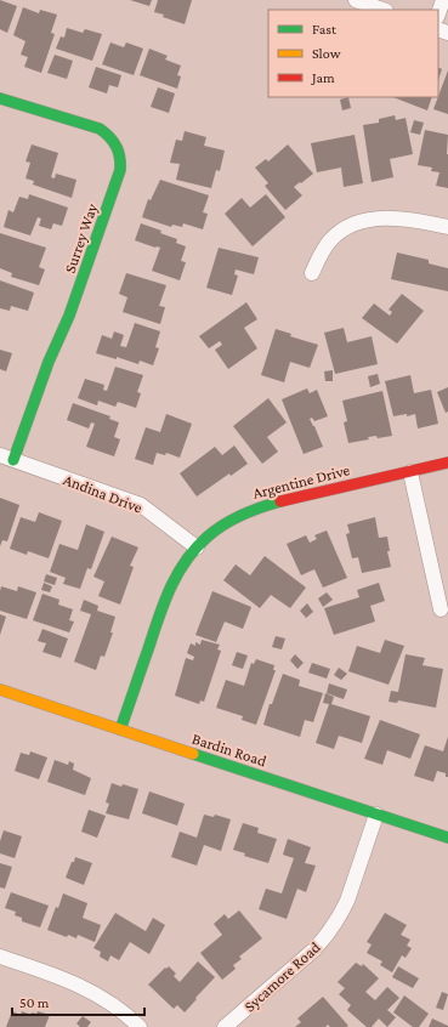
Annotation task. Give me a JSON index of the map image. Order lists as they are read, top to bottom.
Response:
{
  "streets": {
    "street": [
      "Surrey Way",
      "Argentine Drive",
      "Andina Drive",
      "Bardin Road",
      "Sycamore Road"
    ]
  },
  "crossings": [
    ["Surrey Way", "Andina Drive"],
    ["Argentine Drive", "Andina Drive"],
    ["Argentine Drive", "Bardin Road"],
    ["Bardin Road", "Sycamore Road"]
  ],
  "legend": ["Fast", "Slow", "Jam"],
  "scale_bar": "50 m"
}
